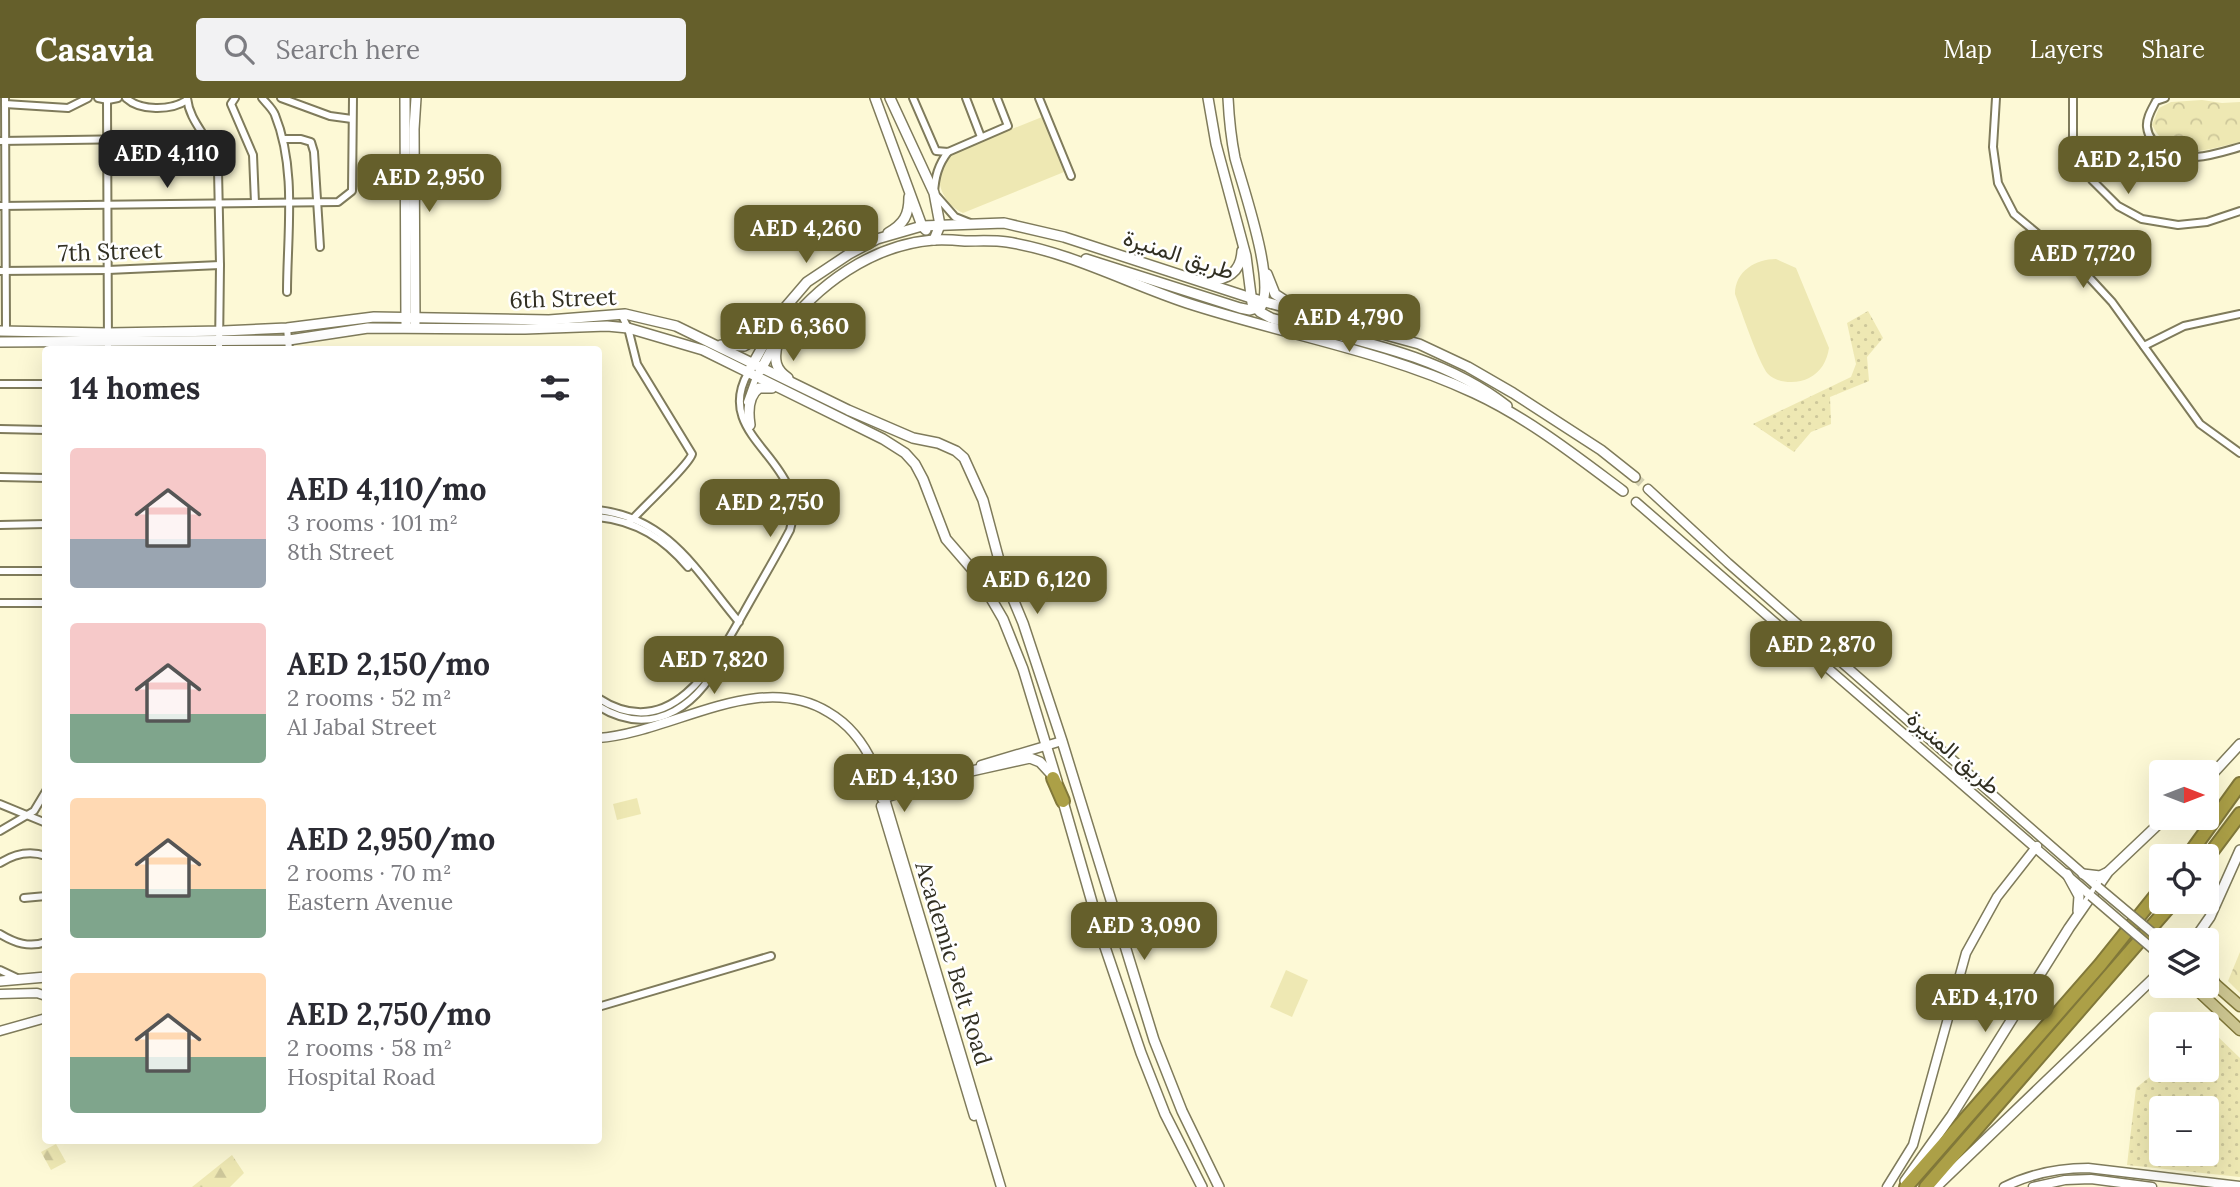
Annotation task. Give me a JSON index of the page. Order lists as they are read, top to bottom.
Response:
{
  "streets": {
    "main road": ["طريق المنيرة", "6th Street"],
    "street": ["7th Street", "Academic Belt Road"]
  },
  "north": "right",
  "page": {
    "header": "Casavia",
    "search": "Search here",
    "nav": ["Map", "Layers", "Share"],
    "price": [
      "AED 4,110",
      "AED 2,150",
      "AED 2,950",
      "AED 4,260",
      "AED 7,720",
      "AED 4,790",
      "AED 6,360",
      "AED 2,750",
      "AED 6,120",
      "AED 2,870",
      "AED 7,820",
      "AED 4,130",
      "AED 3,090",
      "AED 4,170"
    ],
    "heading": "14 homes",
    "list": [
      {
        "name": "AED 4,110/mo",
        "note": "3 rooms · 101 m² · 8th Street"
      },
      {
        "name": "AED 2,150/mo",
        "note": "2 rooms · 52 m² · Al Jabal Street"
      },
      {
        "name": "AED 2,950/mo",
        "note": "2 rooms · 70 m² · Eastern Avenue"
      },
      {
        "name": "AED 2,750/mo",
        "note": "2 rooms · 58 m² · Hospital Road"
      }
    ],
    "map_buttons": ["+", "−"]
  }
}
